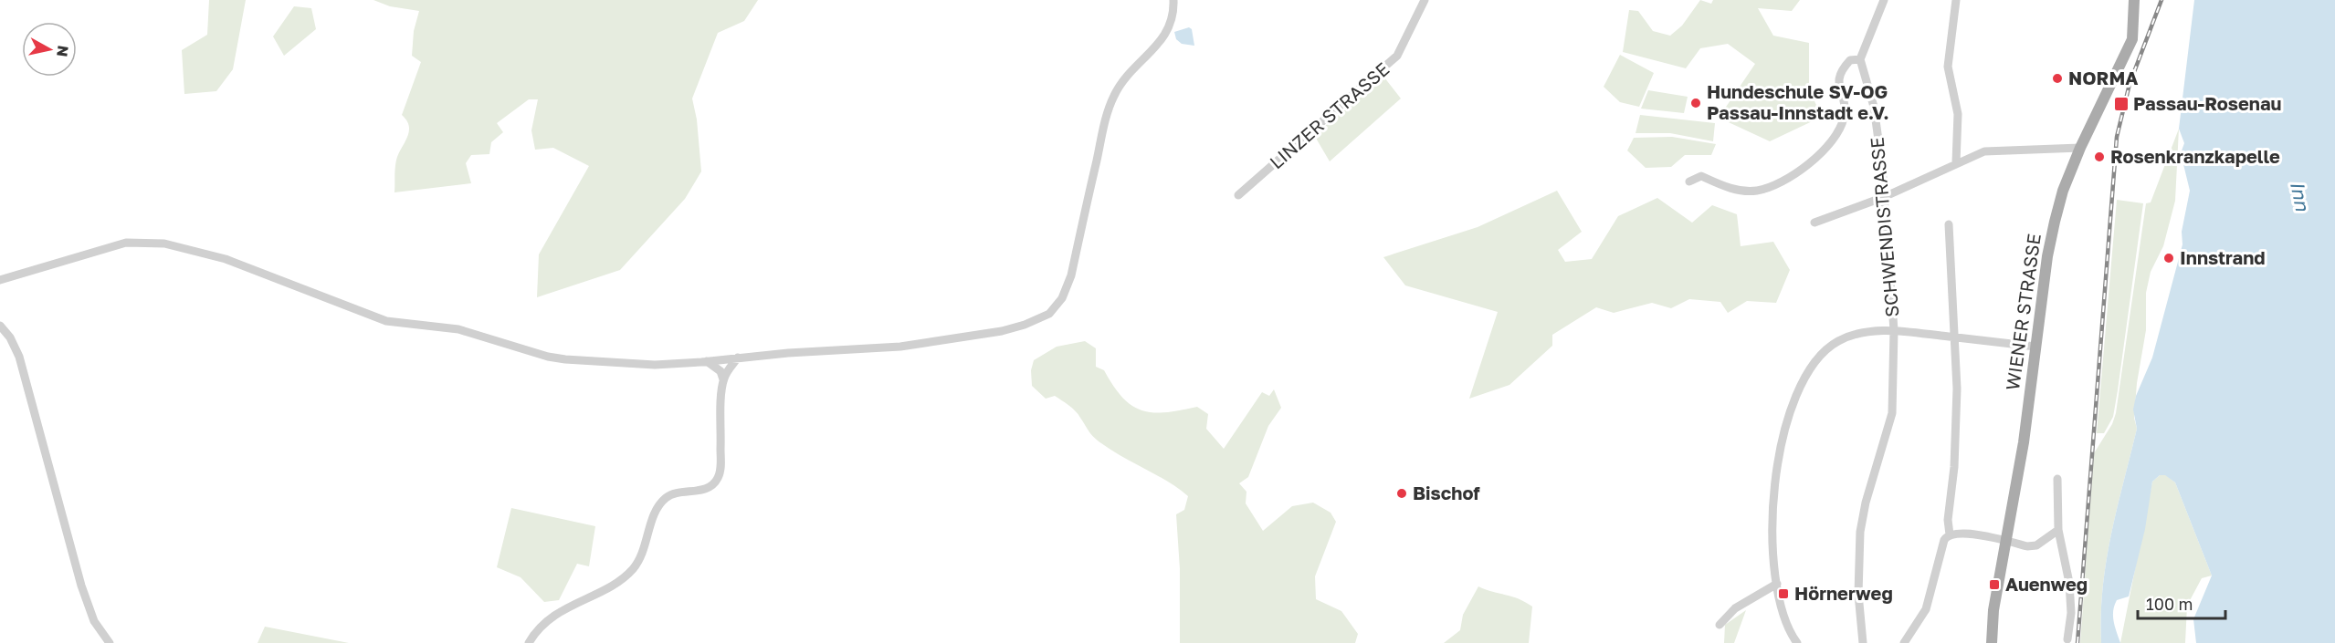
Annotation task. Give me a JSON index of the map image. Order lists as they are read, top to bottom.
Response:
{
  "streets": {
    "main road": ["WIENER STRASSE"],
    "street": ["LINZER STRASSE", "SCHWENDISTRASSE"]
  },
  "water": ["Inn"],
  "places": {
    "other": [
      "NORMA",
      "Hundeschule SV-OG Passau-Innstadt e.V.",
      "Rosenkranzkapelle",
      "Innstrand",
      "Bischof"
    ],
    "transit": ["Passau-Rosenau", "Auenweg", "Hörnerweg"]
  },
  "scale_bar": "100 m",
  "north": "right"
}
